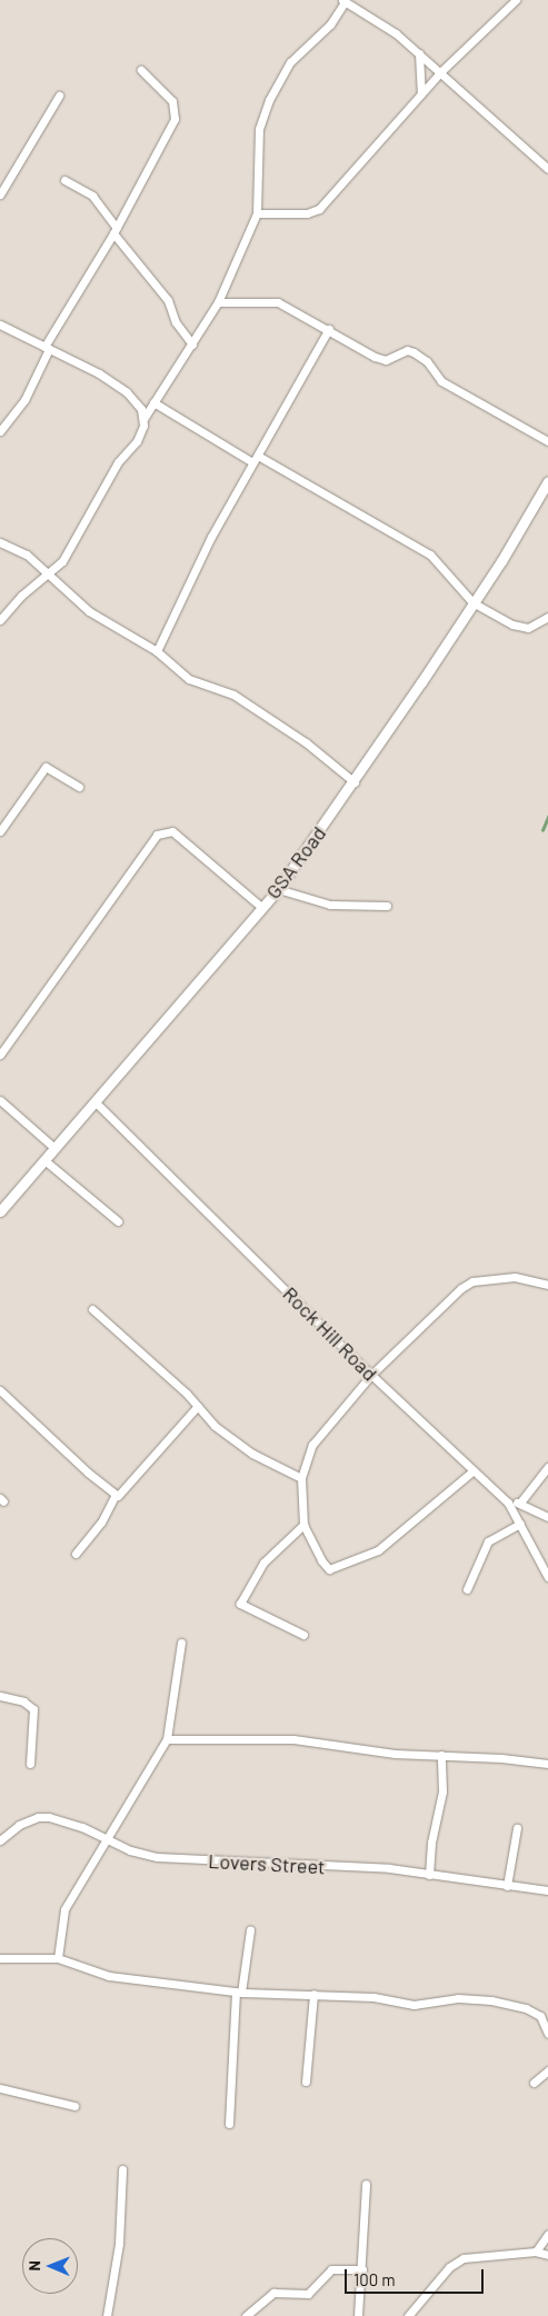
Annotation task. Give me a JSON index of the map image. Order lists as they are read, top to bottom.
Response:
{
  "streets": {
    "street": ["GSA Road", "Rock Hill Road", "Lovers Street"]
  },
  "crossings": [
    ["GSA Road", "Rock Hill Road"]
  ],
  "scale_bar": "100 m",
  "north": "left"
}
